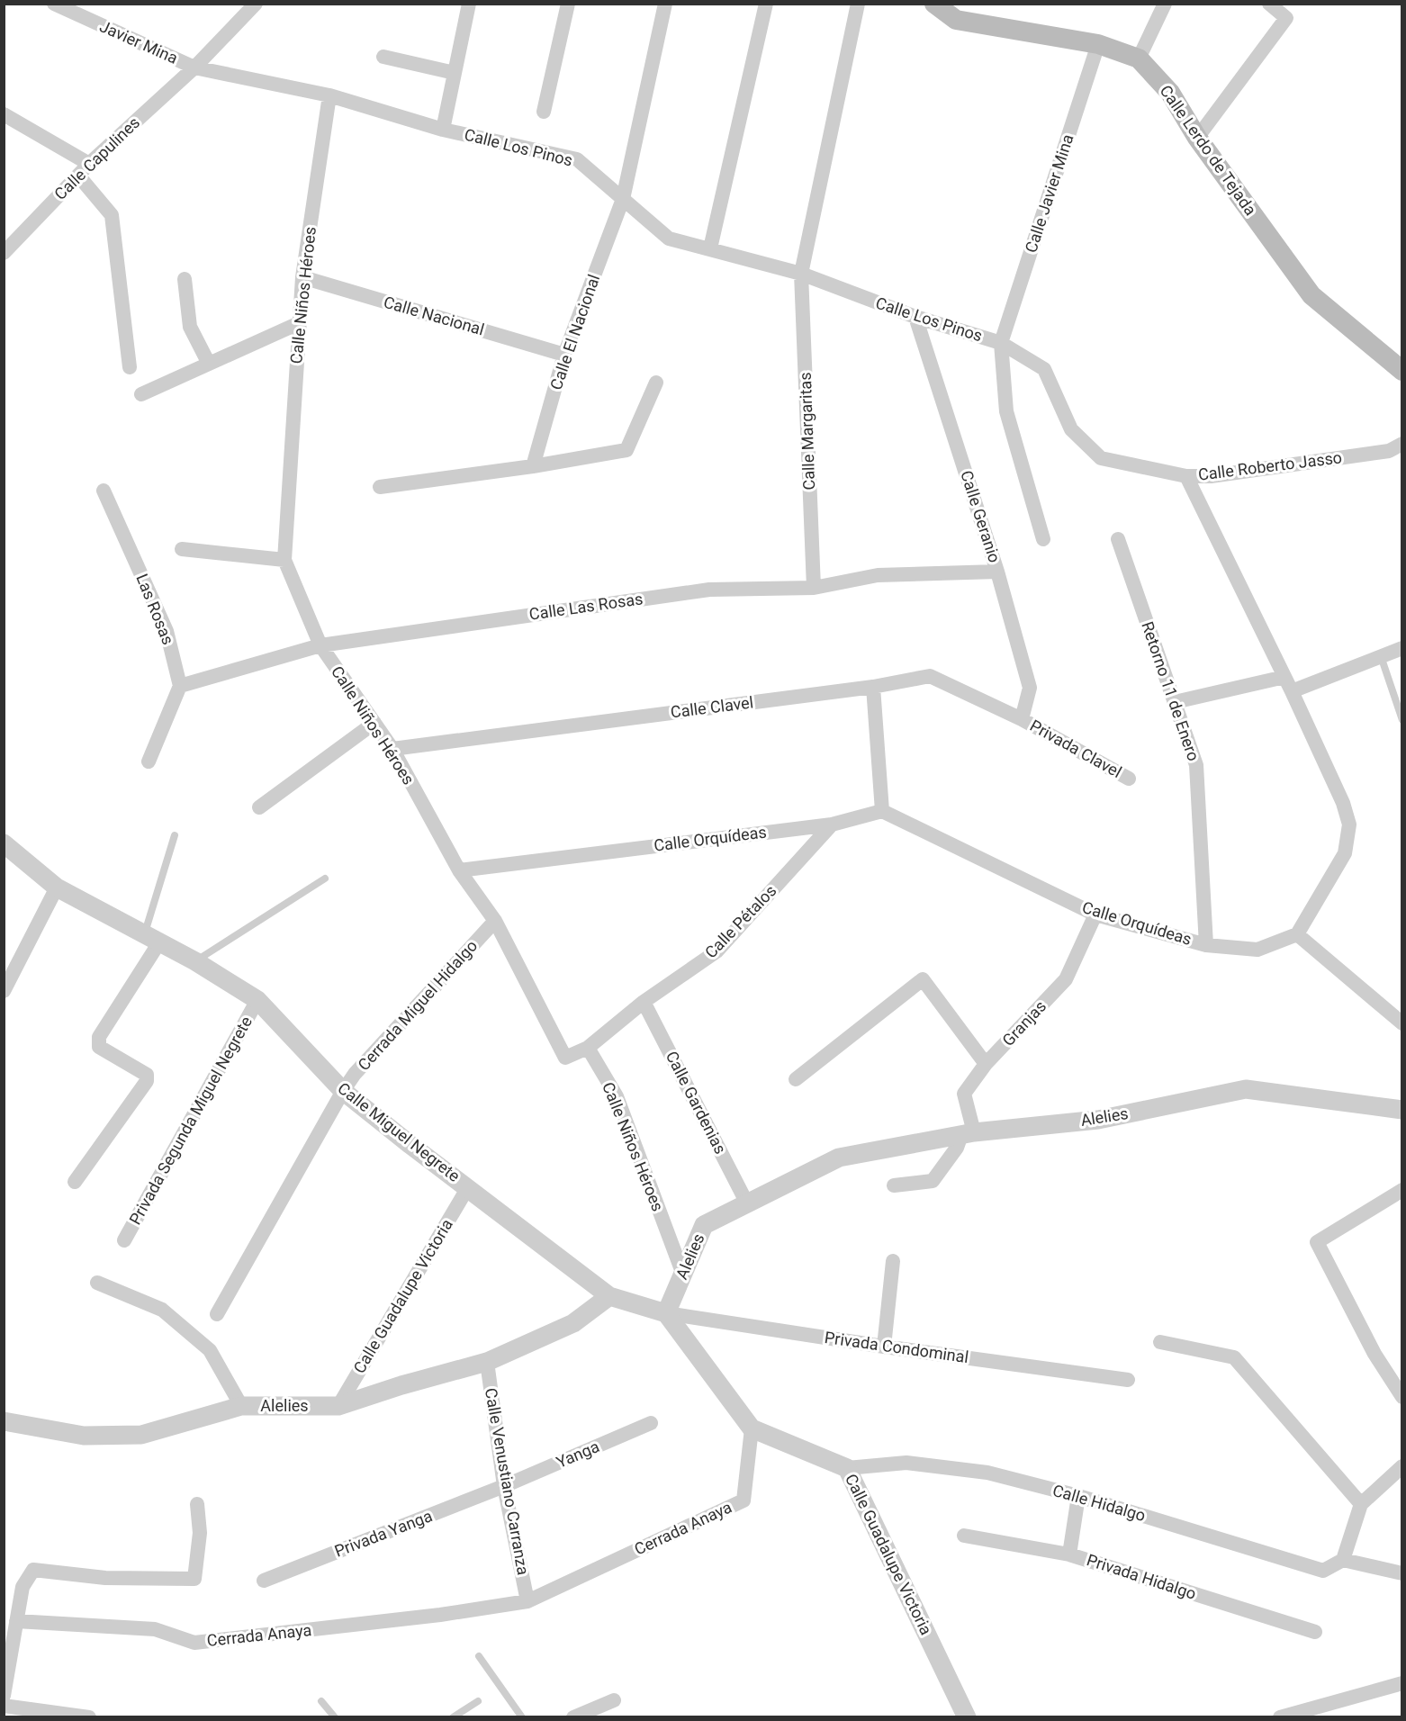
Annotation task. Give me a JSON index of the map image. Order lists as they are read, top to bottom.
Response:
{
  "streets": {
    "main road": ["Calle Lerdo de Tejada"],
    "street": [
      "Javier Mina",
      "Calle Los Pinos",
      "Calle Capulines",
      "Calle Javier Mina",
      "Calle Niños Héroes",
      "Calle Nacional",
      "Calle El Nacional",
      "Calle Margaritas",
      "Calle Roberto Jasso",
      "Calle Geranio",
      "Calle Las Rosas",
      "Las Rosas",
      "Retorno 11 de Enero",
      "Calle Clavel",
      "Privada Clavel",
      "Calle Orquídeas",
      "Calle Pétalos",
      "Cerrada Miguel Hidalgo",
      "Granjas",
      "Calle Gardenias",
      "Alelies",
      "Privada Segunda Miguel Negrete",
      "Calle Miguel Negrete",
      "Calle Guadalupe Victoria",
      "Privada Condominal",
      "Yanga",
      "Calle Venustiano Carranza",
      "Calle Hidalgo",
      "Cerrada Anaya",
      "Privada Yanga",
      "Privada Hidalgo"
    ]
  },
  "crossings": [
    ["Javier Mina", "Calle Los Pinos"],
    ["Javier Mina", "Calle Capulines"],
    ["Calle Los Pinos", "Calle Capulines"],
    ["Calle Los Pinos", "Calle Javier Mina"],
    ["Calle Los Pinos", "Calle Niños Héroes"],
    ["Calle Los Pinos", "Calle El Nacional"],
    ["Calle Los Pinos", "Calle Margaritas"],
    ["Calle Los Pinos", "Calle Roberto Jasso"],
    ["Calle Los Pinos", "Calle Geranio"],
    ["Calle Lerdo de Tejada", "Calle Javier Mina"],
    ["Calle Javier Mina", "Calle Roberto Jasso"],
    ["Calle Niños Héroes", "Calle Nacional"],
    ["Calle Niños Héroes", "Calle Las Rosas"],
    ["Calle Niños Héroes", "Calle Clavel"],
    ["Calle Niños Héroes", "Calle Orquídeas"],
    ["Calle Niños Héroes", "Calle Pétalos"],
    ["Calle Niños Héroes", "Cerrada Miguel Hidalgo"],
    ["Calle Niños Héroes", "Alelies"],
    ["Calle Nacional", "Calle El Nacional"],
    ["Calle Margaritas", "Calle Las Rosas"],
    ["Calle Geranio", "Calle Las Rosas"],
    ["Calle Geranio", "Calle Clavel"],
    ["Calle Geranio", "Privada Clavel"],
    ["Calle Las Rosas", "Las Rosas"],
    ["Retorno 11 de Enero", "Calle Orquídeas"],
    ["Calle Clavel", "Privada Clavel"],
    ["Calle Orquídeas", "Calle Pétalos"],
    ["Calle Orquídeas", "Granjas"],
    ["Calle Pétalos", "Calle Gardenias"],
    ["Cerrada Miguel Hidalgo", "Calle Miguel Negrete"],
    ["Granjas", "Alelies"],
    ["Calle Gardenias", "Alelies"],
    ["Alelies", "Calle Miguel Negrete"],
    ["Alelies", "Calle Guadalupe Victoria"],
    ["Alelies", "Privada Condominal"],
    ["Alelies", "Calle Venustiano Carranza"],
    ["Privada Segunda Miguel Negrete", "Calle Miguel Negrete"],
    ["Calle Miguel Negrete", "Calle Guadalupe Victoria"],
    ["Calle Guadalupe Victoria", "Calle Hidalgo"],
    ["Calle Guadalupe Victoria", "Cerrada Anaya"],
    ["Yanga", "Calle Venustiano Carranza"],
    ["Yanga", "Privada Yanga"],
    ["Calle Venustiano Carranza", "Cerrada Anaya"],
    ["Calle Venustiano Carranza", "Privada Yanga"]
  ]
}
